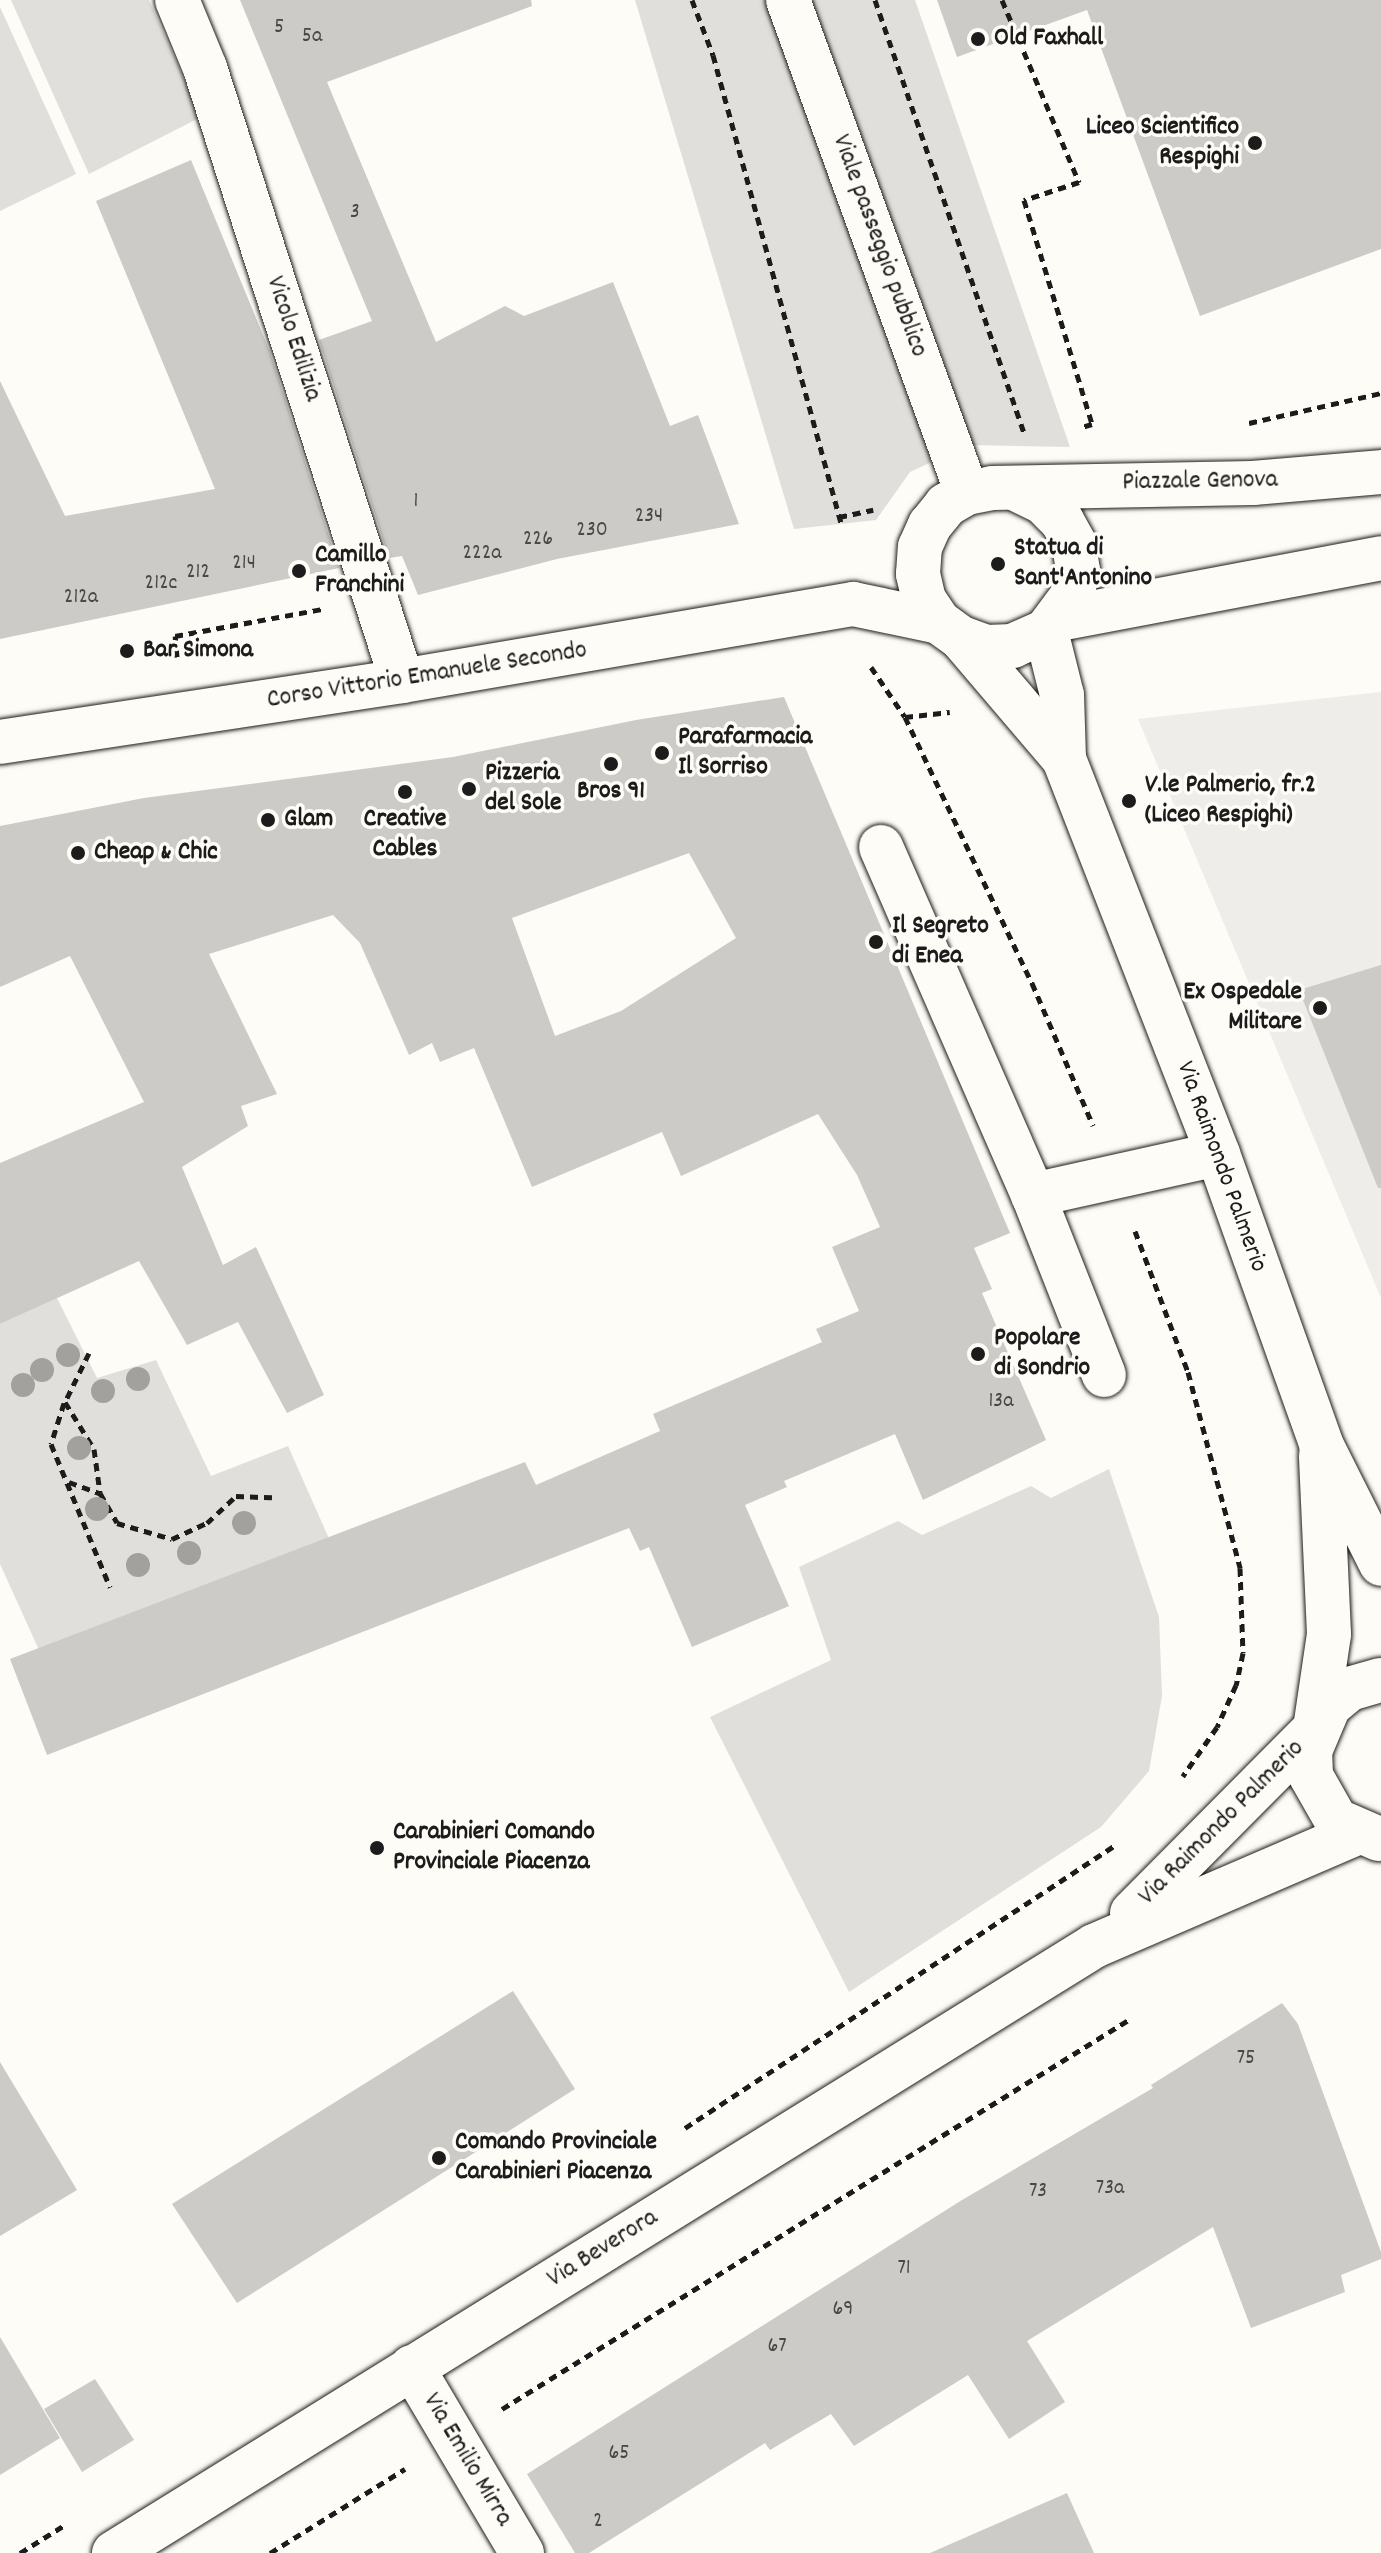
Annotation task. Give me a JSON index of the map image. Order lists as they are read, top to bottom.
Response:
{
  "streets": {
    "street": [
      "Viale passeggio pubblico",
      "Vicolo Edilizia",
      "Piazzale Genova",
      "Corso Vittorio Emanuele Secondo",
      "Via Raimondo Palmerio",
      "Via Beverora",
      "Via Emilio Mirra"
    ]
  },
  "crossings": [
    ["Viale passeggio pubblico", "Piazzale Genova"],
    ["Viale passeggio pubblico", "Corso Vittorio Emanuele Secondo"],
    ["Viale passeggio pubblico", "Via Raimondo Palmerio"],
    ["Vicolo Edilizia", "Corso Vittorio Emanuele Secondo"],
    ["Piazzale Genova", "Corso Vittorio Emanuele Secondo"],
    ["Piazzale Genova", "Via Raimondo Palmerio"],
    ["Corso Vittorio Emanuele Secondo", "Via Raimondo Palmerio"],
    ["Via Raimondo Palmerio", "Via Beverora"],
    ["Via Beverora", "Via Emilio Mirra"]
  ],
  "places": [
    "Old Faxhall",
    "Liceo Scientifico Respighi",
    "Statua di Sant'Antonino",
    "Camillo Franchini",
    "Bar Simona",
    "Parafarmacia Il Sorriso",
    "Bros 91",
    "Pizzeria del Sole",
    "Creative Cables",
    "V.le Palmerio, fr.2 (Liceo Respighi)",
    "Glam",
    "Cheap & Chic",
    "Il Segreto di Enea",
    "Ex Ospedale Militare",
    "Popolare di Sondrio",
    "Carabinieri Comando Provinciale Piacenza",
    "Comando Provinciale Carabinieri Piacenza"
  ],
  "house_numbers": [
    "5",
    "5a",
    "3",
    "1",
    "234",
    "230",
    "226",
    "222a",
    "214",
    "212",
    "212c",
    "212a",
    "13a",
    "75",
    "73a",
    "73",
    "71",
    "69",
    "67",
    "65",
    "2"
  ]
}
